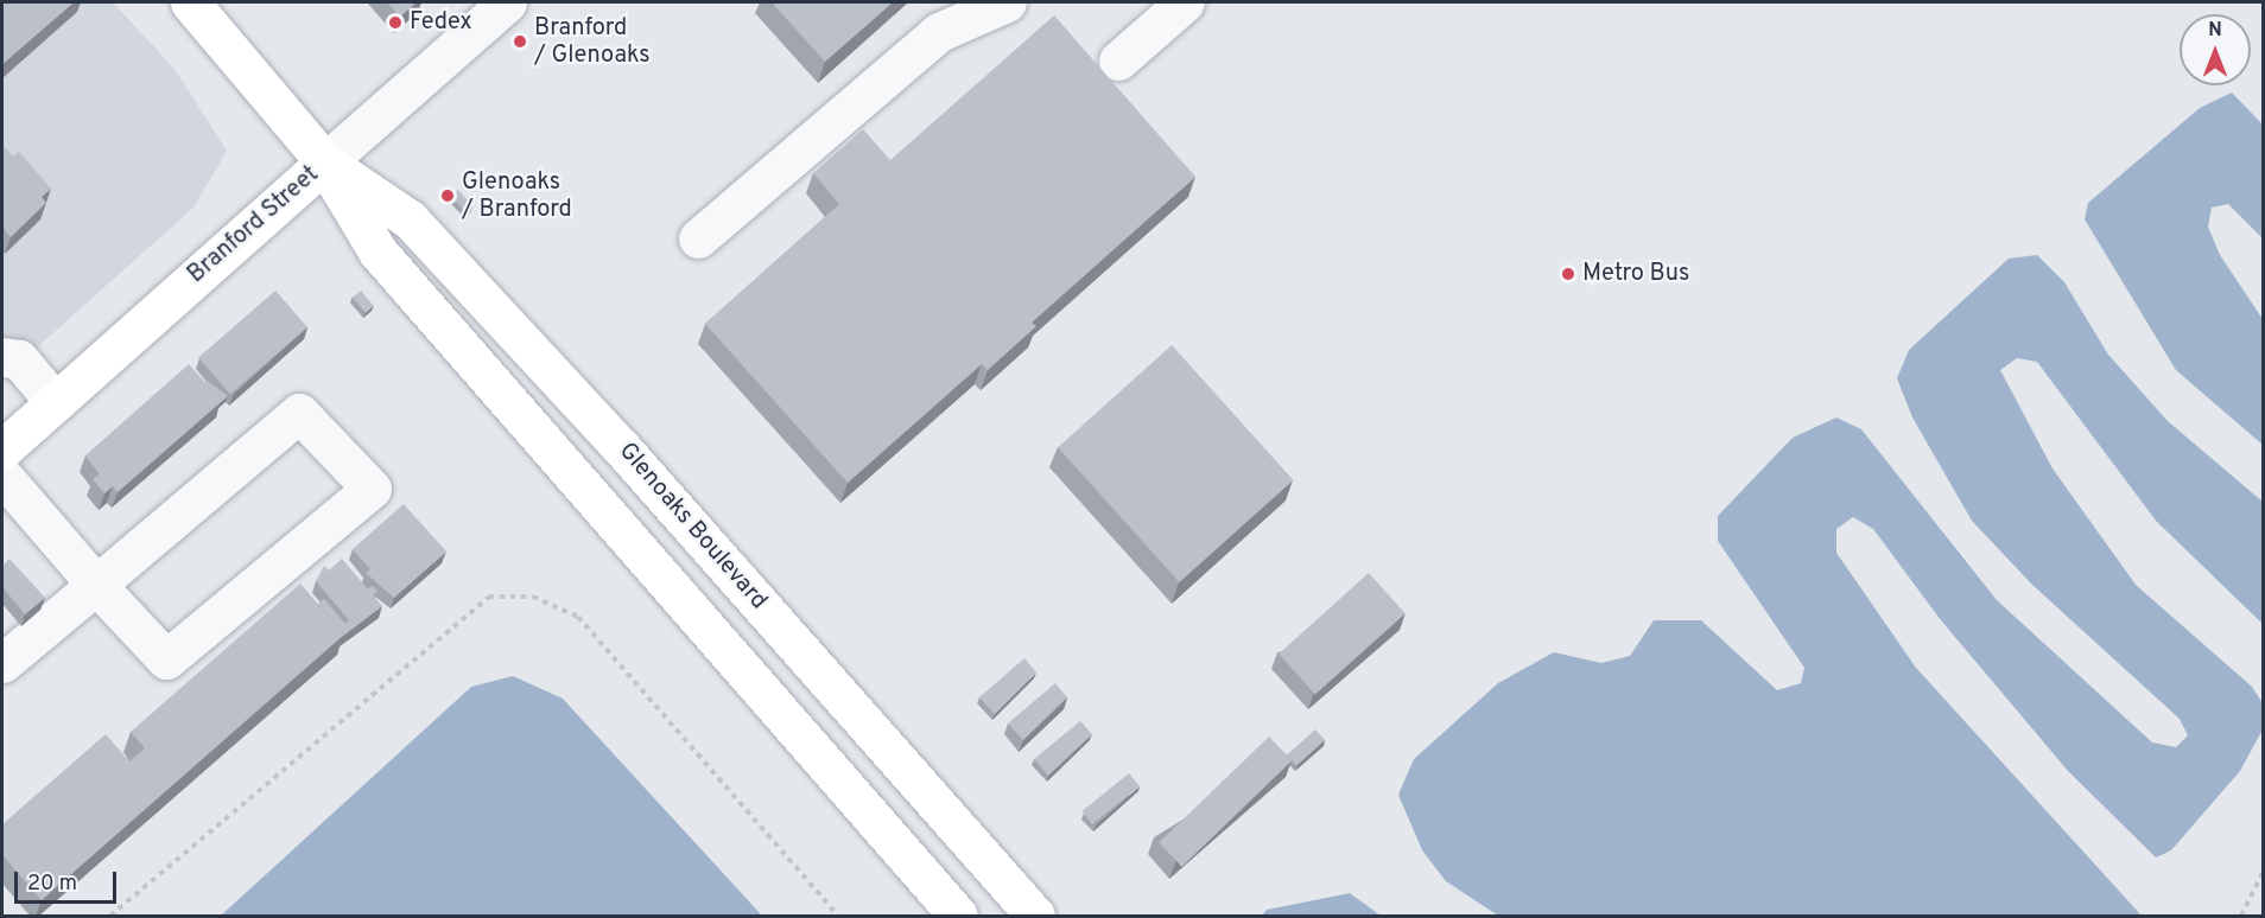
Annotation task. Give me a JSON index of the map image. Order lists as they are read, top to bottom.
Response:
{
  "streets": {
    "main road": ["Branford Street", "Glenoaks Boulevard"]
  },
  "crossings": [
    ["Branford Street", "Glenoaks Boulevard"]
  ],
  "places": [
    "Fedex",
    "Branford / Glenoaks",
    "Glenoaks / Branford",
    "Metro Bus"
  ],
  "scale_bar": "20 m",
  "north": "top"
}
